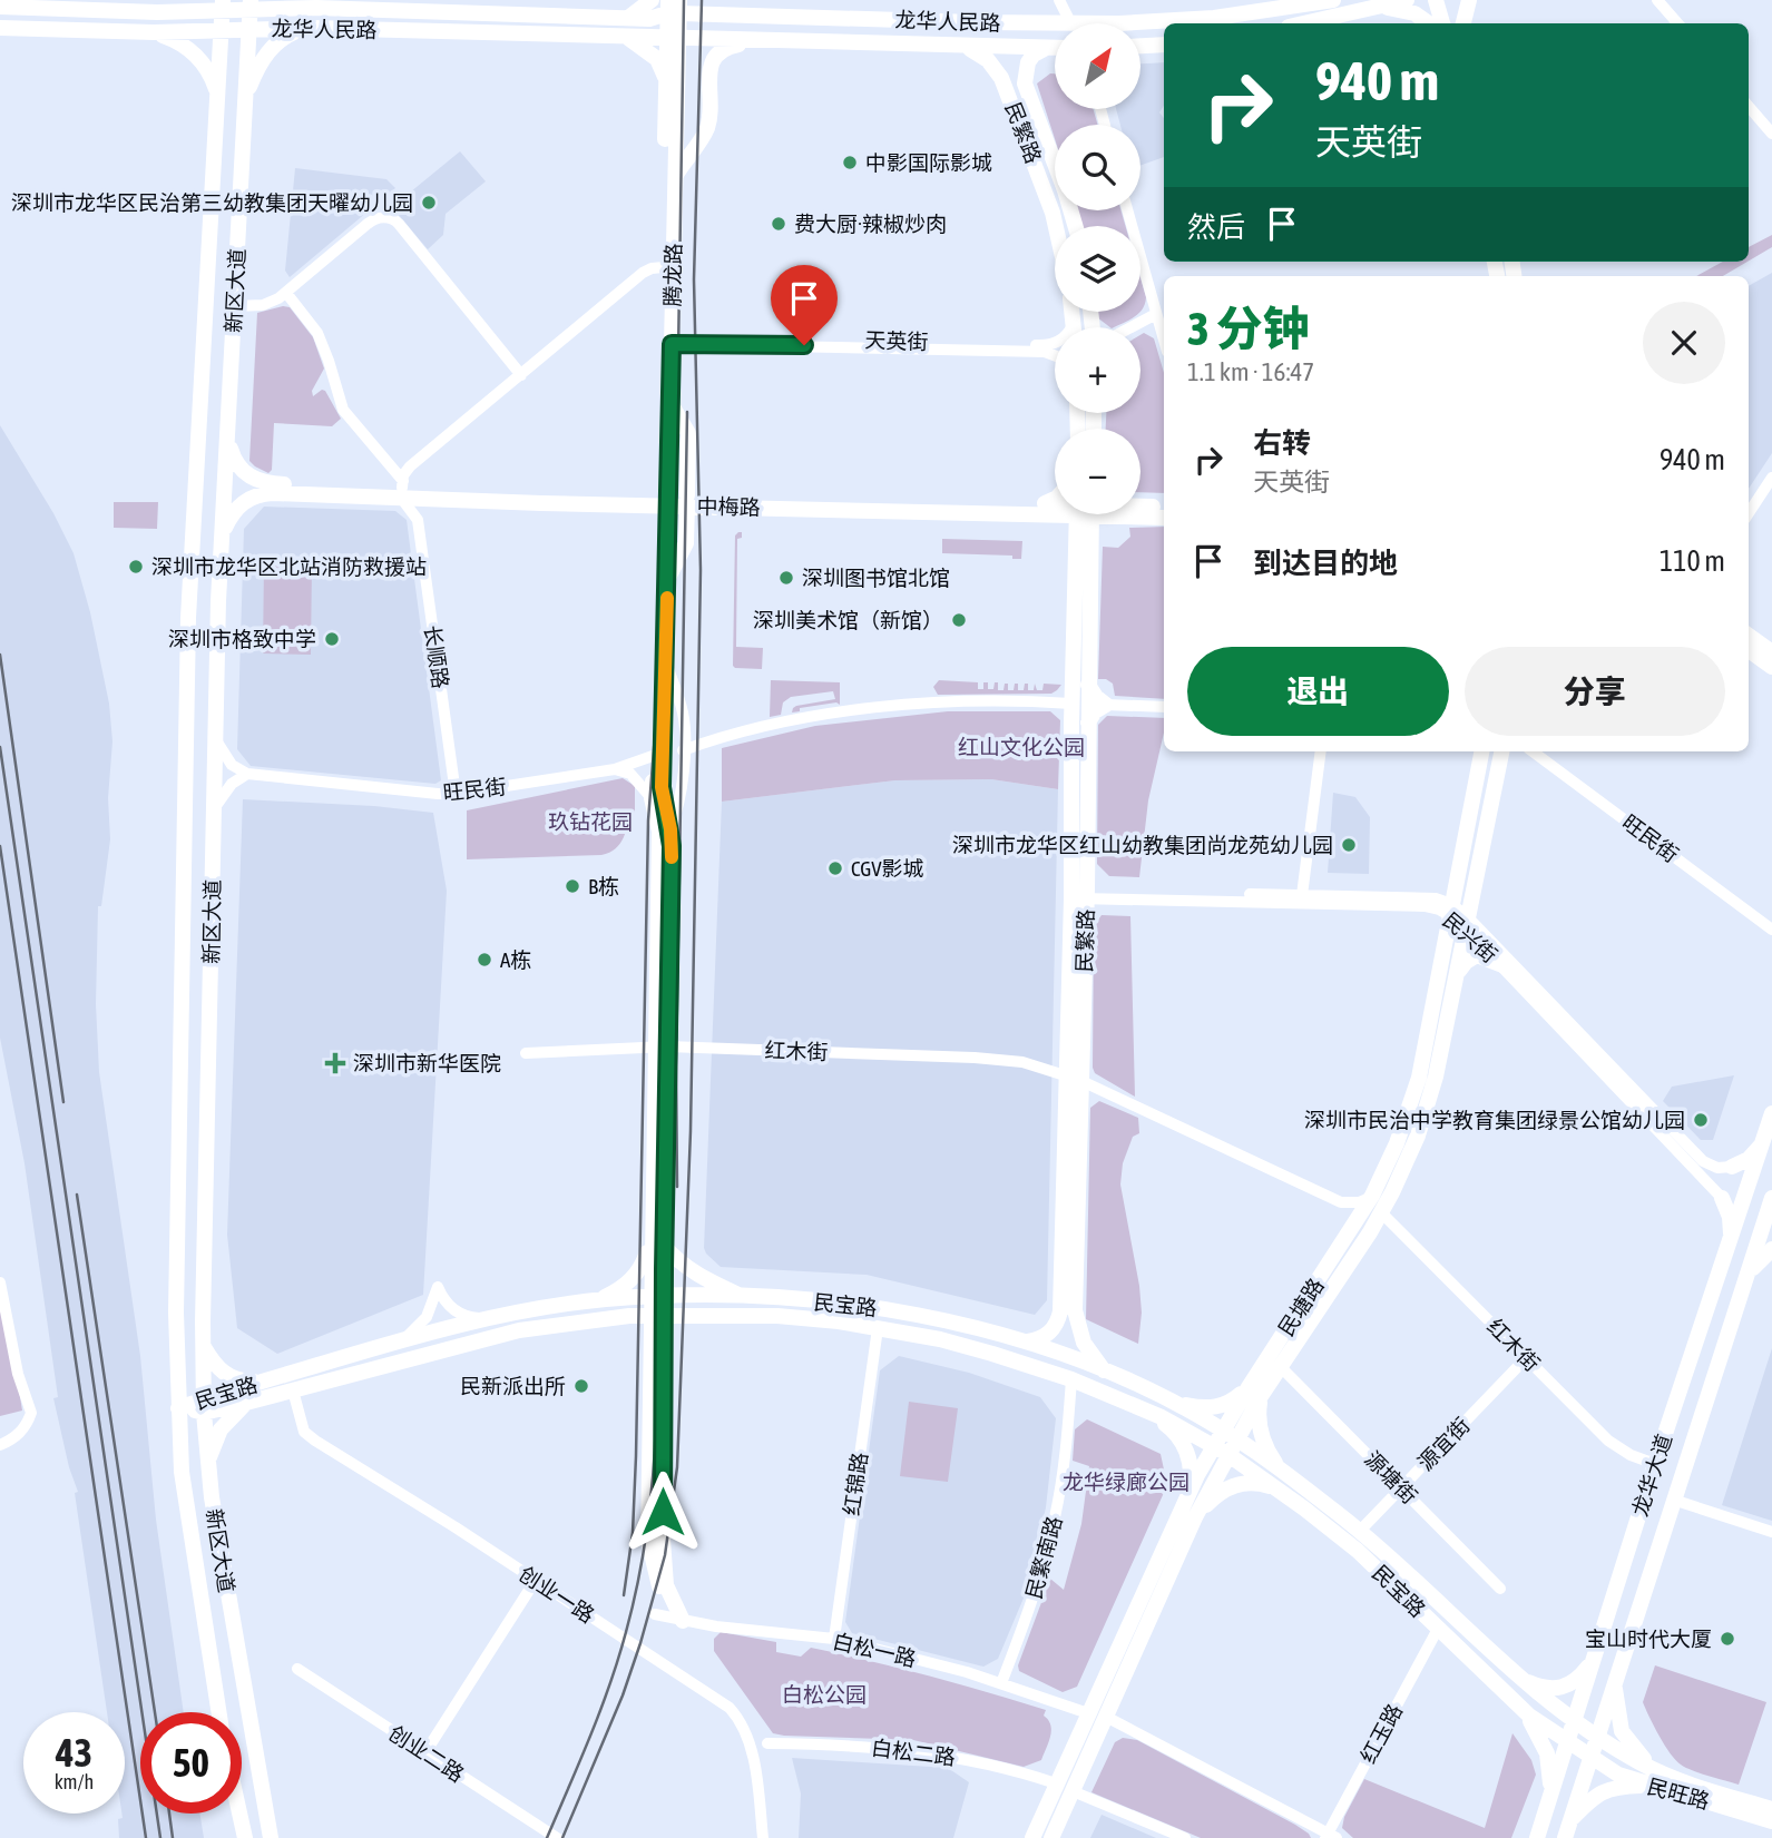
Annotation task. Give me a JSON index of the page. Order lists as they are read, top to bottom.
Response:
{
  "streets": {
    "main road": [
      "龙华人民路",
      "民繁路",
      "腾龙路",
      "新区大道",
      "中梅路",
      "民宝路",
      "民塘路",
      "龙华大道",
      "民旺路"
    ],
    "street": [
      "天英街",
      "长顺路",
      "旺民街",
      "民兴街",
      "红木街",
      "源宜街",
      "源塘街",
      "红锦路",
      "民繁南路",
      "创业一路",
      "白松一路",
      "红玉路",
      "白松二路",
      "创业二路"
    ]
  },
  "crossings": [
    ["龙华人民路", "民繁路"],
    ["龙华人民路", "腾龙路"],
    ["龙华人民路", "新区大道"],
    ["民繁路", "民兴街"],
    ["民繁路", "红木街"],
    ["民繁路", "民宝路"],
    ["腾龙路", "天英街"],
    ["腾龙路", "中梅路"],
    ["腾龙路", "旺民街"],
    ["腾龙路", "红木街"],
    ["腾龙路", "民宝路"],
    ["腾龙路", "白松一路"],
    ["新区大道", "中梅路"],
    ["新区大道", "民宝路"],
    ["长顺路", "旺民街"],
    ["民兴街", "民塘路"],
    ["红木街", "民塘路"],
    ["红木街", "源宜街"],
    ["红木街", "龙华大道"],
    ["民宝路", "民塘路"],
    ["民宝路", "源宜街"],
    ["民宝路", "龙华大道"],
    ["民宝路", "红锦路"],
    ["民宝路", "民繁南路"],
    ["民宝路", "创业一路"],
    ["民宝路", "红玉路"],
    ["民宝路", "民旺路"],
    ["民塘路", "源塘街"],
    ["民塘路", "白松一路"],
    ["民塘路", "白松二路"],
    ["源宜街", "源塘街"],
    ["龙华大道", "民旺路"],
    ["红锦路", "白松一路"],
    ["民繁南路", "白松一路"]
  ],
  "parks": [
    "红山文化公园",
    "玖钻花园",
    "龙华绿廊公园",
    "白松公园"
  ],
  "places": {
    "other": [
      "中影国际影城",
      "深圳市龙华区民治第三幼教集团天曜幼儿园",
      "费大厨·辣椒炒肉",
      "深圳市龙华区北站消防救援站",
      "深圳图书馆北馆",
      "深圳美术馆（新馆）",
      "深圳市格致中学",
      "深圳市龙华区红山幼教集团尚龙苑幼儿园",
      "CGV影城",
      "B栋",
      "A栋",
      "深圳市民治中学教育集团绿景公馆幼儿园",
      "民新派出所",
      "宝山时代大厦"
    ],
    "health": ["深圳市新华医院"]
  },
  "north": "top right",
  "page": {
    "map_buttons": ["+", "−"],
    "turn": ["940 m", "天英街"],
    "then": "然后",
    "heading": ["3 分钟", "1.1 km · 16:47"],
    "list": [
      {
        "name": "右转",
        "note": "天英街",
        "value": "940 m"
      },
      {
        "name": "到达目的地",
        "value": "110 m"
      }
    ],
    "buttons": ["退出", "分享"],
    "speed": "43 km/h",
    "limit": "50"
  }
}
